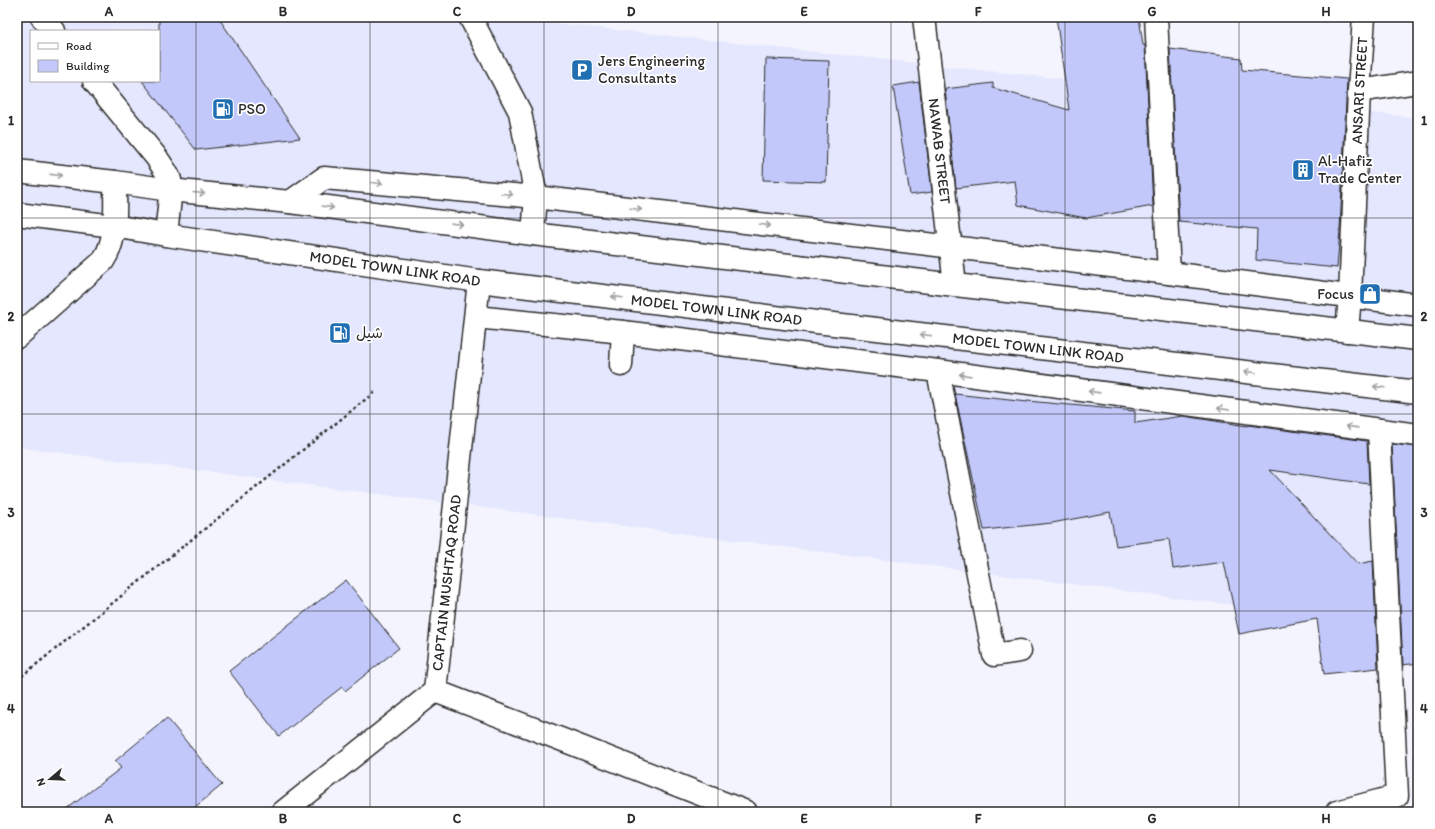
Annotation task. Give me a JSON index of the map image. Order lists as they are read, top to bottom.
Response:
{
  "streets": {
    "street": [
      "ANSARI STREET",
      "NAWAB STREET",
      "MODEL TOWN LINK ROAD",
      "CAPTAIN MUSHTAQ ROAD"
    ]
  },
  "crossings": [
    ["MODEL TOWN LINK ROAD", "CAPTAIN MUSHTAQ ROAD"]
  ],
  "places": {
    "parking": ["Jers Engineering Consultants"],
    "fuel station": ["PSO", "شیل"],
    "building": ["Al-Hafiz Trade Center"],
    "shop": ["Focus"]
  },
  "legend": ["Road", "Building"],
  "north": "left",
  "grid": {
    "columns": [
      "A",
      "B",
      "C",
      "D",
      "E",
      "F",
      "G",
      "H"
    ],
    "rows": [
      "1",
      "2",
      "3",
      "4"
    ]
  }
}
